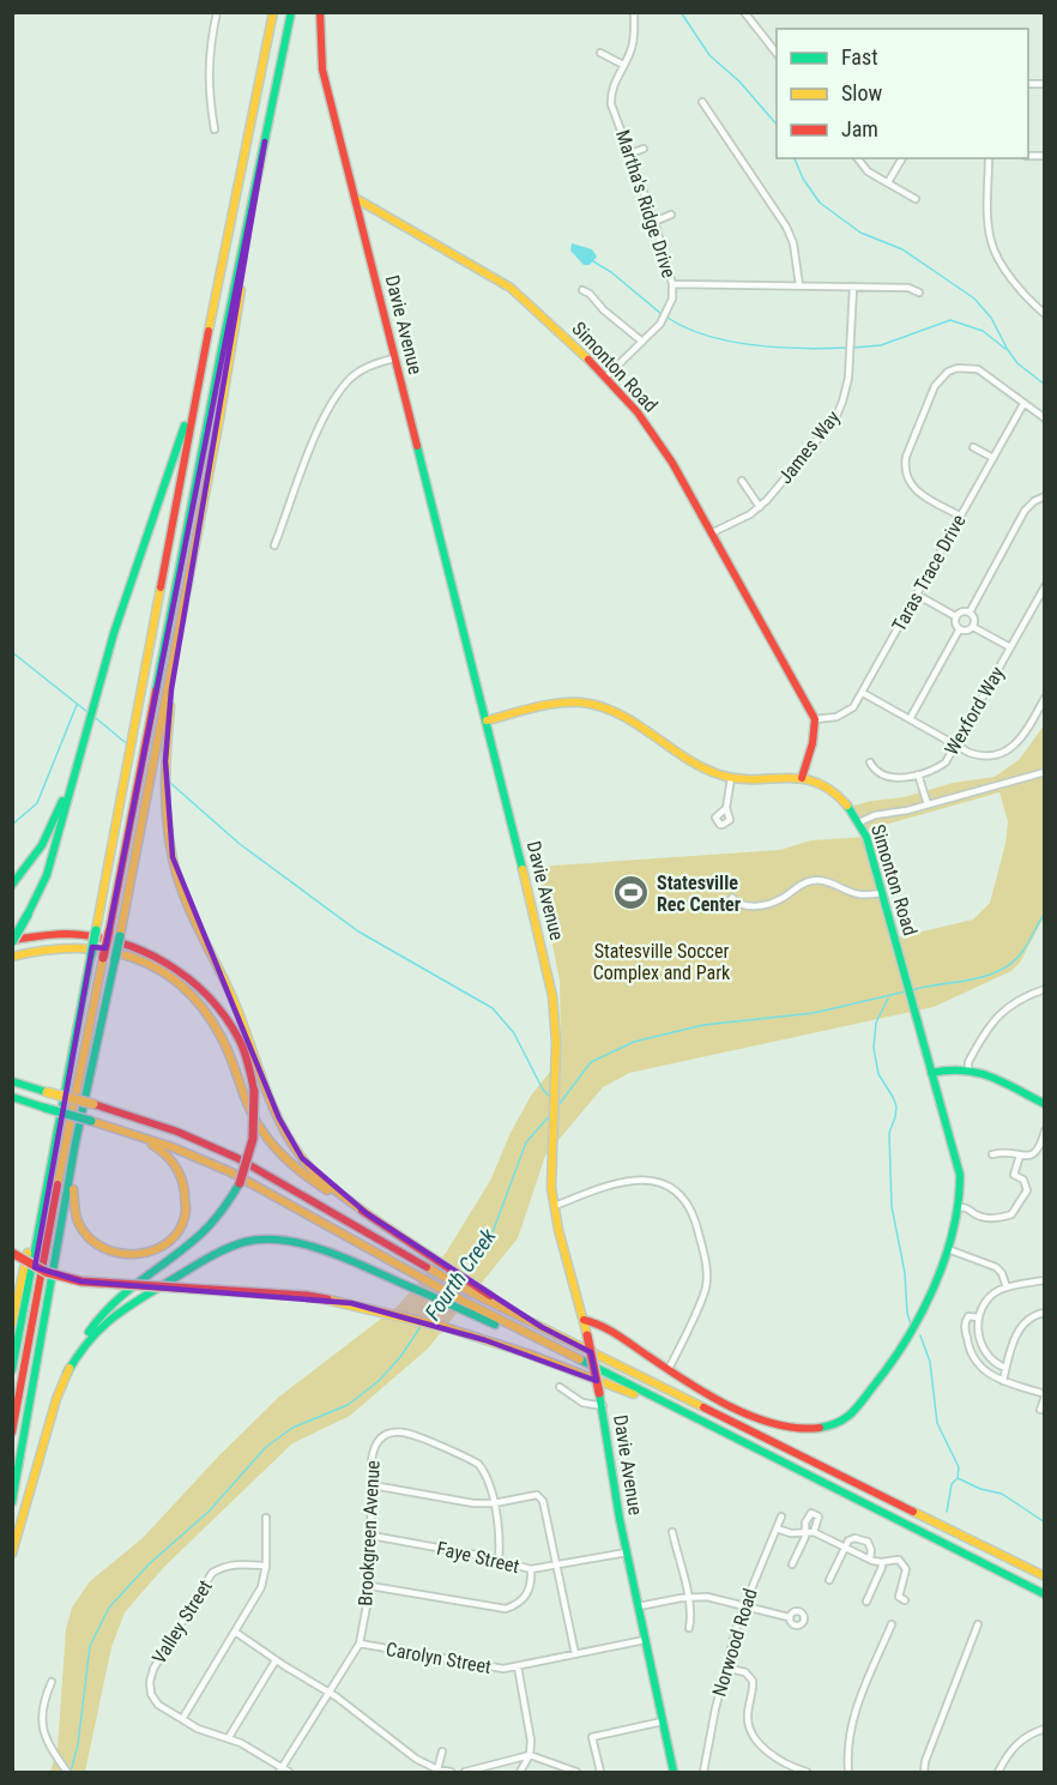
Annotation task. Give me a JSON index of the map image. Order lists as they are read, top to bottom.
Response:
{
  "streets": {
    "main road": ["Davie Avenue", "Simonton Road"],
    "street": [
      "Martha's Ridge Drive",
      "James Way",
      "Taras Trace Drive",
      "Wexford Way",
      "Brookgreen Avenue",
      "Faye Street",
      "Valley Street",
      "Norwood Road",
      "Carolyn Street"
    ]
  },
  "crossings": [
    ["Martha's Ridge Drive", "Simonton Road"],
    ["Davie Avenue", "Simonton Road"],
    ["Davie Avenue", "Faye Street"],
    ["Davie Avenue", "Carolyn Street"],
    ["Simonton Road", "James Way"],
    ["Simonton Road", "Taras Trace Drive"],
    ["Brookgreen Avenue", "Faye Street"],
    ["Brookgreen Avenue", "Valley Street"],
    ["Brookgreen Avenue", "Carolyn Street"]
  ],
  "water": ["Fourth Creek"],
  "parks": ["Statesville Soccer Complex and Park"],
  "places": {
    "sports": ["Statesville Rec Center"]
  },
  "legend": ["Fast", "Slow", "Jam"]
}
